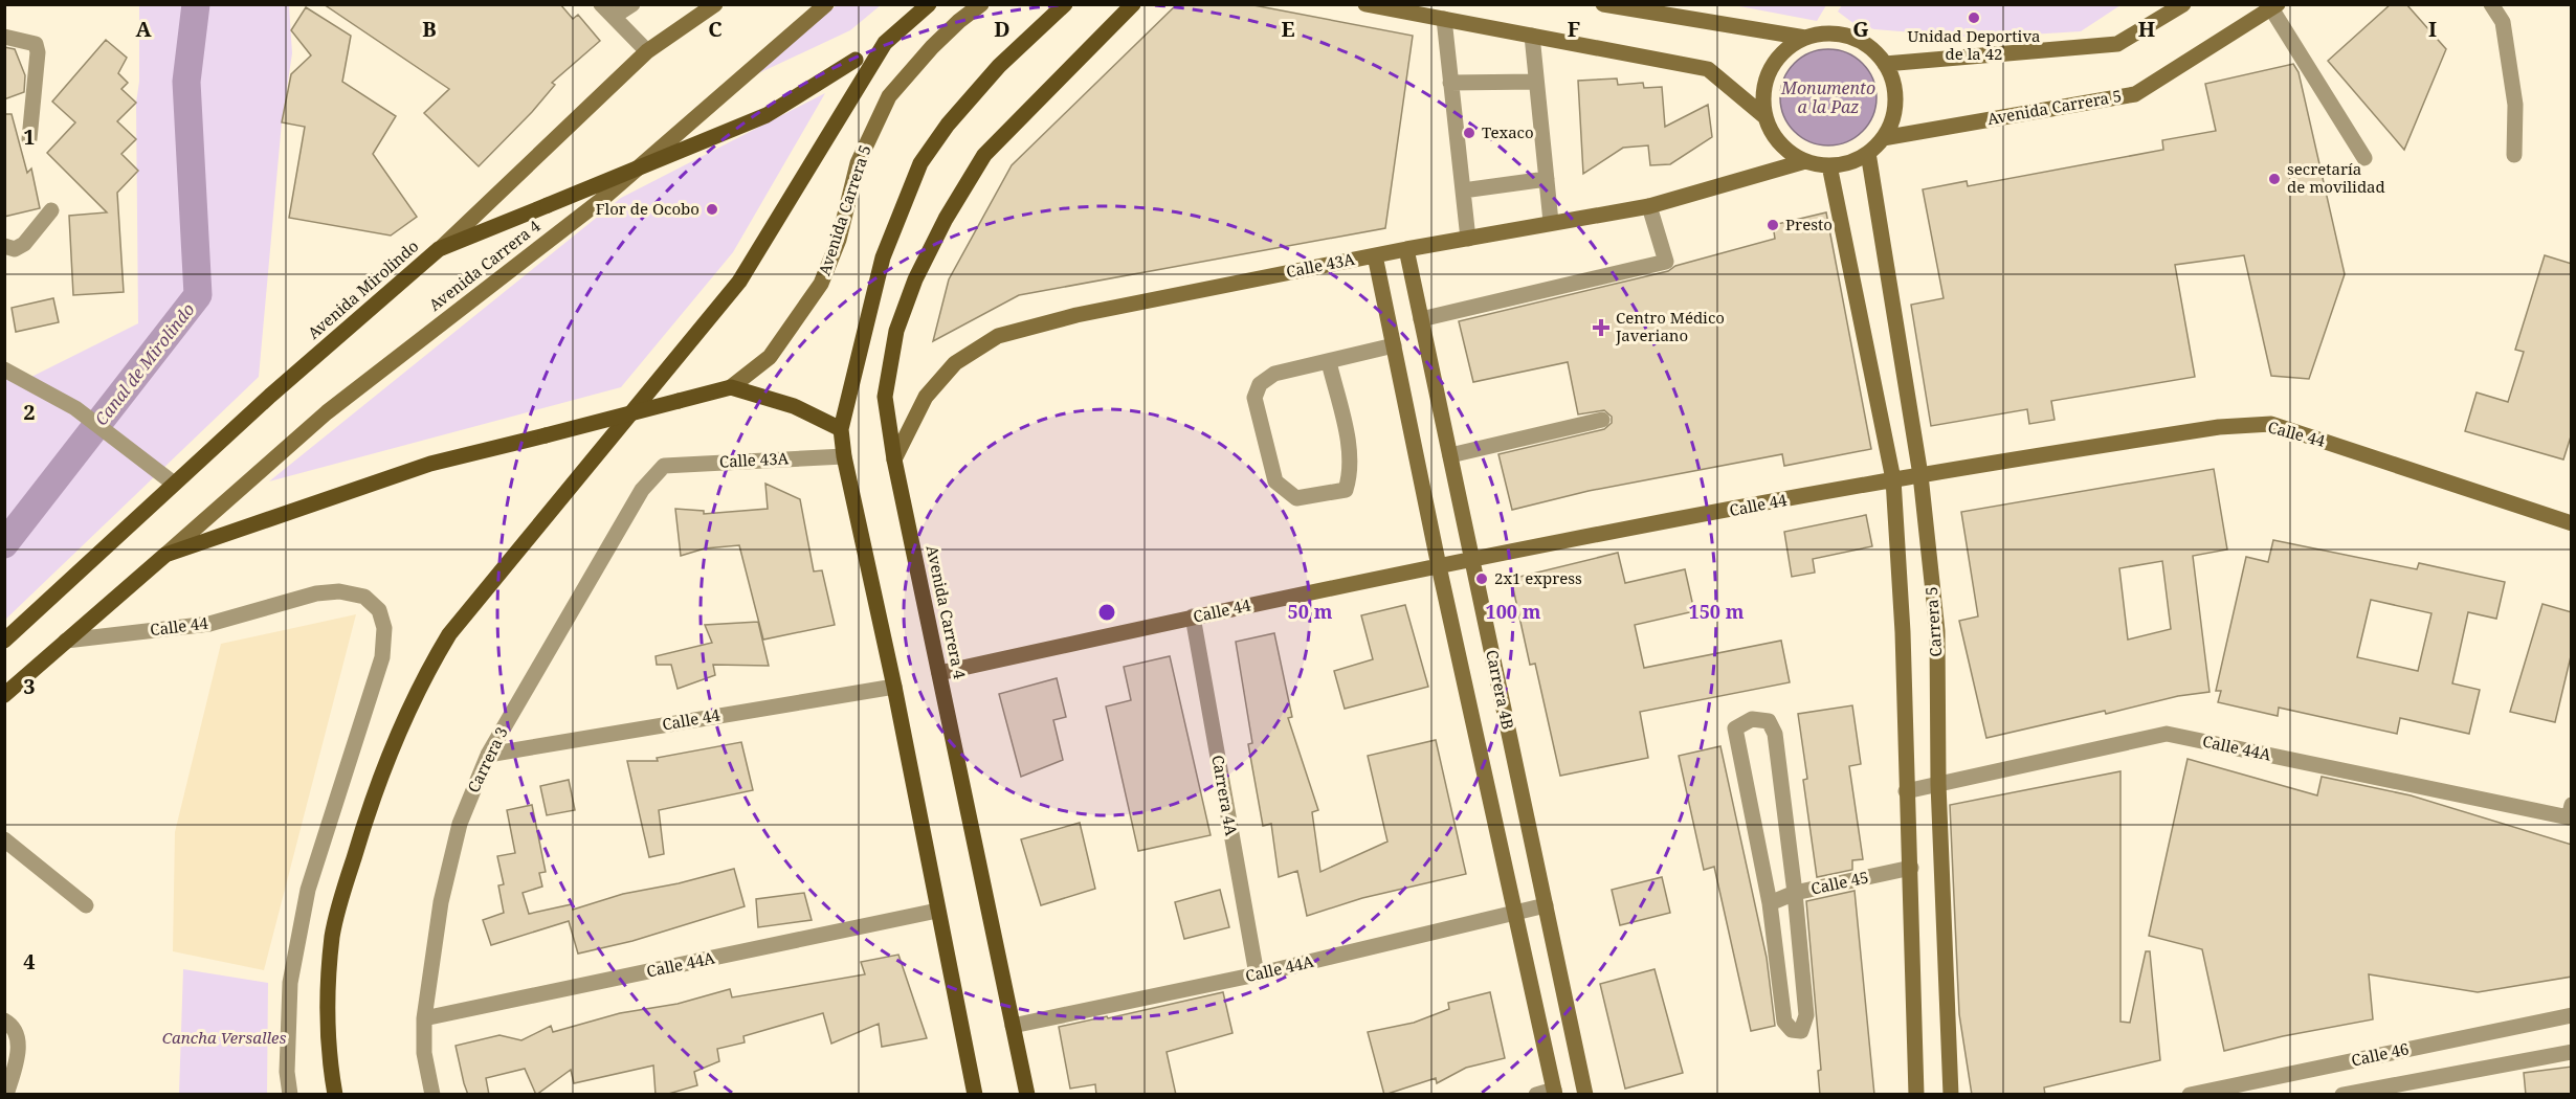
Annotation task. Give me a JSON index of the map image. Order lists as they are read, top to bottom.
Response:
{
  "streets": {
    "main road": ["Avenida Carrera 4", "Avenida Mirolindo"],
    "street": [
      "Avenida Carrera 5",
      "Calle 43A",
      "Calle 44",
      "Carrera 5",
      "Carrera 4B",
      "Calle 44A",
      "Carrera 3",
      "Carrera 4A",
      "Calle 45",
      "Calle 46"
    ]
  },
  "crossings": [
    ["Avenida Carrera 5", "Calle 43A"],
    ["Avenida Carrera 5", "Carrera 5"],
    ["Avenida Carrera 4", "Calle 43A"],
    ["Avenida Carrera 4", "Calle 44"],
    ["Avenida Carrera 4", "Calle 44A"],
    ["Calle 43A", "Carrera 5"],
    ["Calle 43A", "Carrera 4B"],
    ["Calle 43A", "Carrera 3"],
    ["Calle 44", "Carrera 5"],
    ["Calle 44", "Carrera 4B"],
    ["Calle 44", "Carrera 3"],
    ["Calle 44", "Carrera 4A"],
    ["Carrera 5", "Calle 44A"],
    ["Carrera 5", "Calle 45"],
    ["Carrera 4B", "Calle 44A"],
    ["Calle 44A", "Carrera 3"],
    ["Calle 44A", "Carrera 4A"]
  ],
  "water": ["Monumento a la Paz", "Canal de Mirolindo"],
  "parks": ["Cancha Versalles"],
  "places": {
    "other": [
      "Unidad Deportiva de la 42",
      "Texaco",
      "secretaría de movilidad",
      "Flor de Ocobo",
      "Presto",
      "2x1 express"
    ],
    "health": ["Centro Médico Javeriano"]
  },
  "grid": {
    "columns": [
      "A",
      "B",
      "C",
      "D",
      "E",
      "F",
      "G",
      "H",
      "I"
    ],
    "rows": [
      "1",
      "2",
      "3",
      "4"
    ]
  },
  "rings": ["50 m", "100 m", "150 m"]
}
